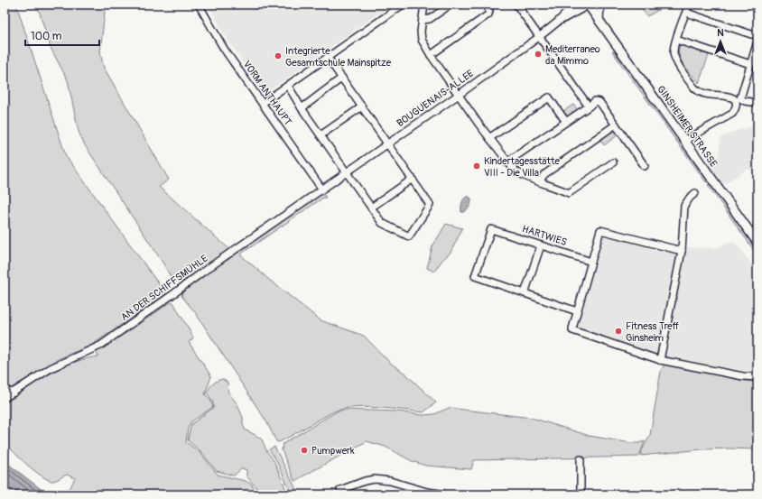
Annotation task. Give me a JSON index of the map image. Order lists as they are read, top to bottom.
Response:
{
  "streets": {
    "main road": ["GINSHEIMER STRASSE"],
    "street": [
      "VORM ANTHAUPT",
      "BOUGUENAIS-ALLEE",
      "HARTWIES",
      "AN DER SCHIFFSMÜHLE"
    ]
  },
  "crossings": [
    ["VORM ANTHAUPT", "BOUGUENAIS-ALLEE"],
    ["VORM ANTHAUPT", "AN DER SCHIFFSMÜHLE"],
    ["BOUGUENAIS-ALLEE", "GINSHEIMER STRASSE"],
    ["BOUGUENAIS-ALLEE", "AN DER SCHIFFSMÜHLE"]
  ],
  "places": [
    "Mediterraneo da Mimmo",
    "Integrierte Gesamtschule Mainspitze",
    "Kindertagesstätte VIII - Die Villa",
    "Fitness Treff Ginsheim",
    "Pumpwerk"
  ],
  "scale_bar": "100 m",
  "north": "top"
}
